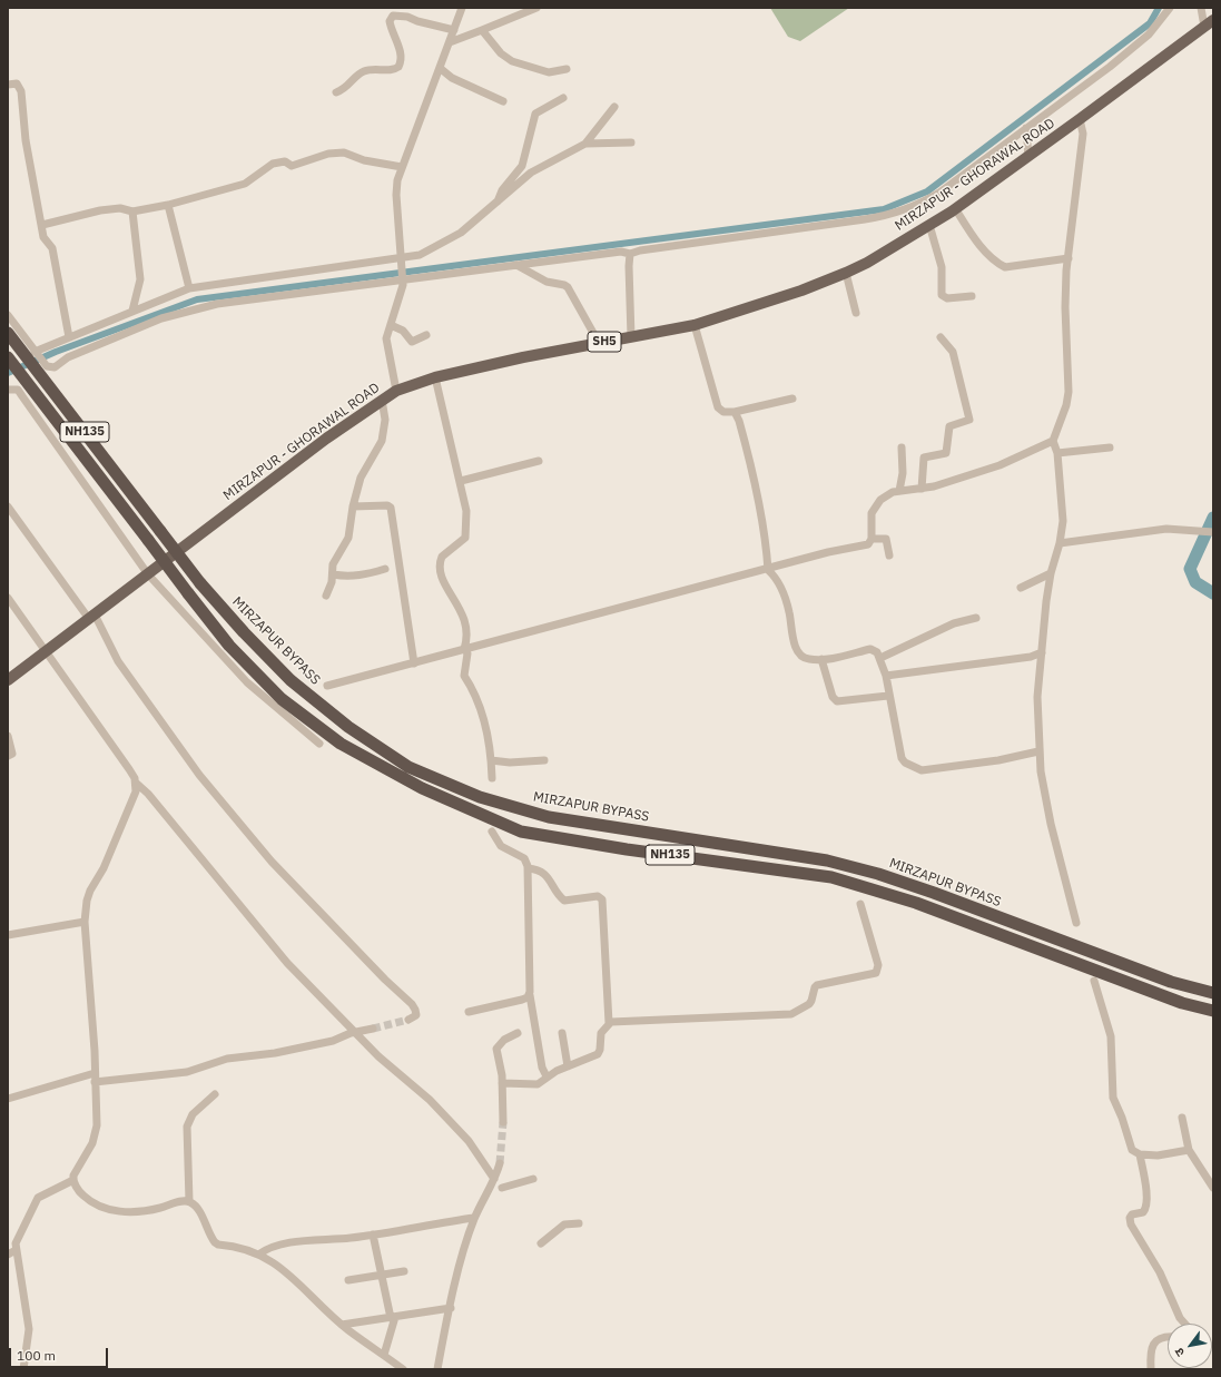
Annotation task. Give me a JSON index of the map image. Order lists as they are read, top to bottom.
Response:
{
  "streets": {
    "highway": ["NH135", "MIRZAPUR BYPASS"],
    "main road": ["MIRZAPUR - GHORAWAL ROAD", "SH5"]
  },
  "scale_bar": "100 m",
  "north": "bottom left"
}
